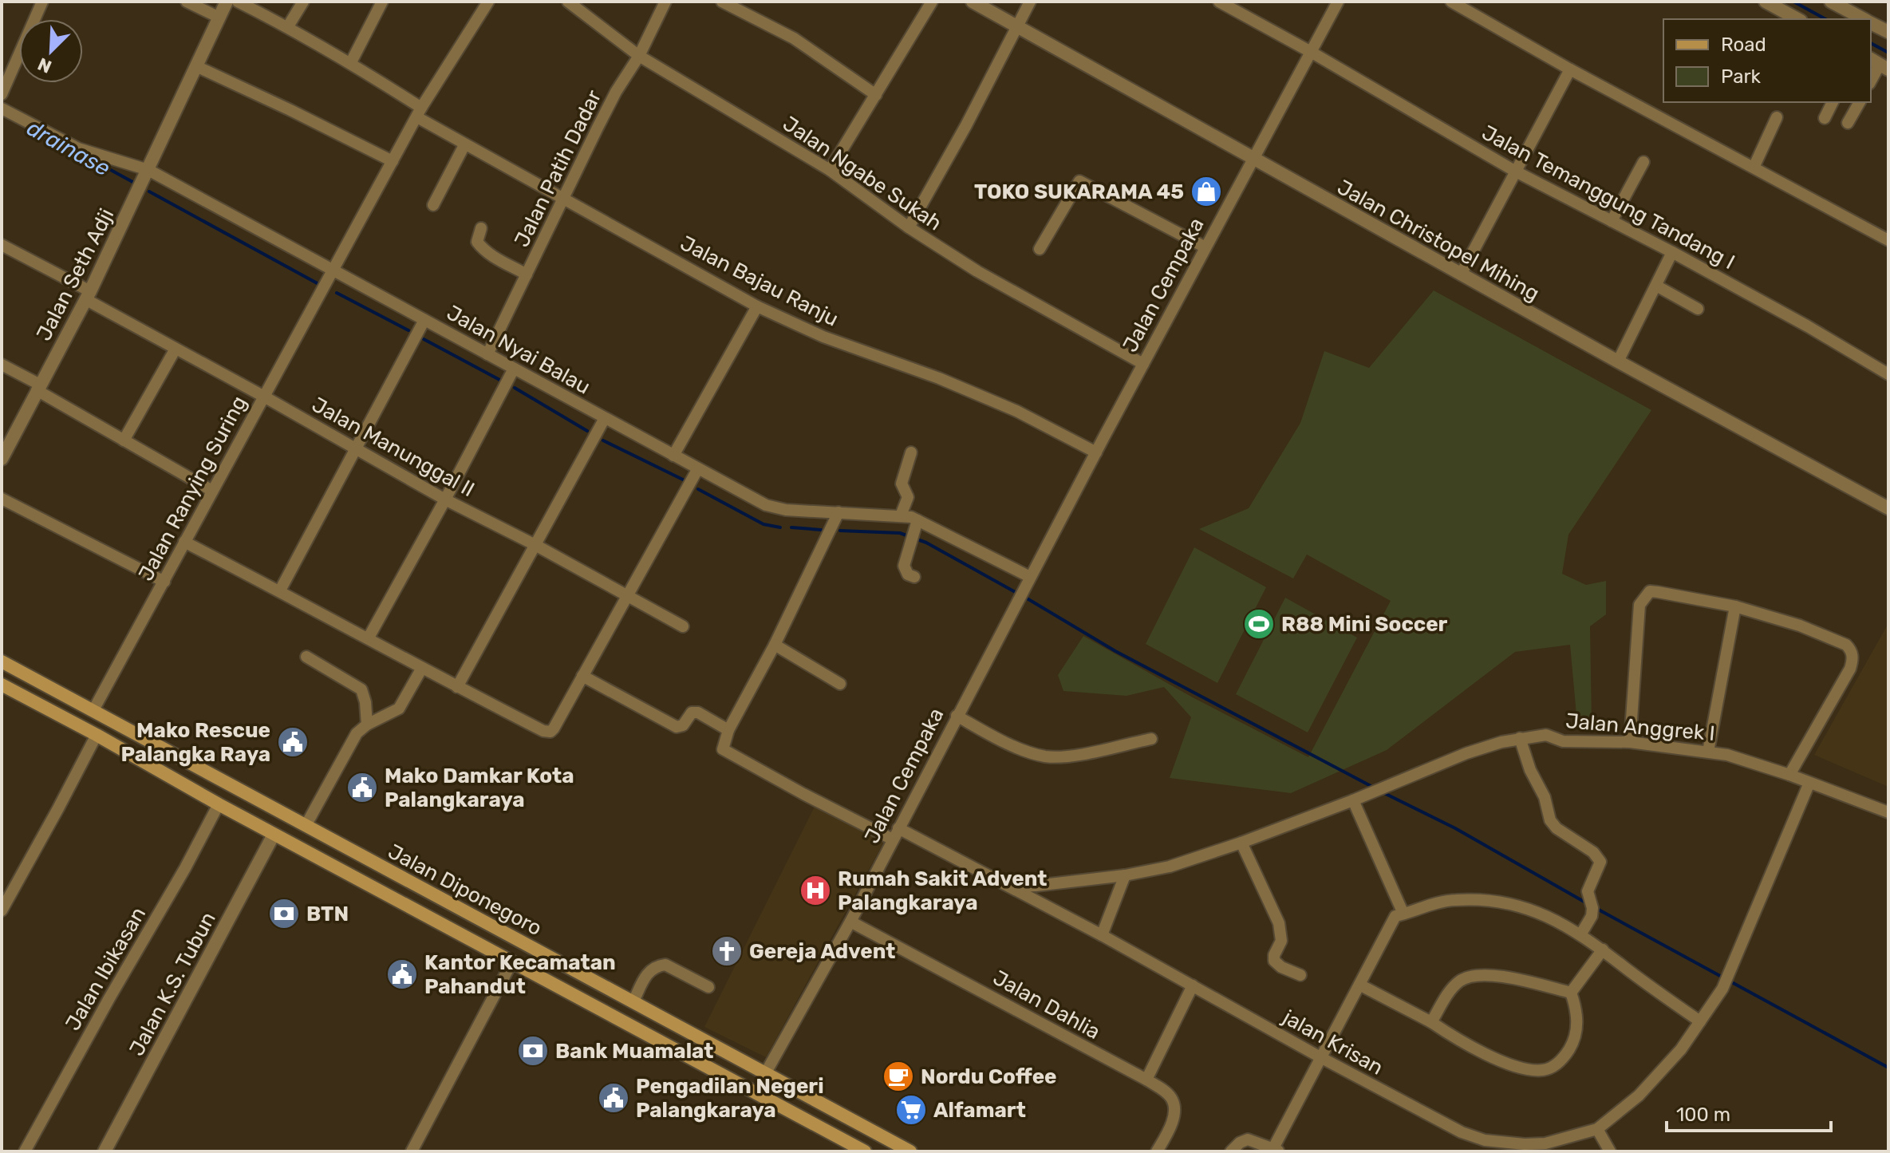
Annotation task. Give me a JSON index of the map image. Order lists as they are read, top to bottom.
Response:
{
  "streets": {
    "main road": ["Jalan Diponegoro"],
    "street": [
      "Jalan Patih Dadar",
      "Jalan Ngabe Sukah",
      "Jalan Temanggung Tandang I",
      "Jalan Christopel Mihing",
      "Jalan Seth Adji",
      "Jalan Bajau Ranju",
      "Jalan Cempaka",
      "Jalan Nyai Balau",
      "Jalan Manunggal II",
      "Jalan Ranying Suring",
      "Jalan Anggrek I",
      "Jalan Ibikasan",
      "Jalan K.S. Tubun",
      "Jalan Dahlia",
      "jalan Krisan"
    ]
  },
  "crossings": [
    ["Jalan Patih Dadar", "Jalan Ngabe Sukah"],
    ["Jalan Patih Dadar", "Jalan Bajau Ranju"],
    ["Jalan Patih Dadar", "Jalan Nyai Balau"],
    ["Jalan Ngabe Sukah", "Jalan Cempaka"],
    ["Jalan Temanggung Tandang I", "Jalan Cempaka"],
    ["Jalan Christopel Mihing", "Jalan Cempaka"],
    ["Jalan Seth Adji", "Jalan Nyai Balau"],
    ["Jalan Seth Adji", "Jalan Manunggal II"],
    ["Jalan Bajau Ranju", "Jalan Cempaka"],
    ["Jalan Bajau Ranju", "Jalan Ranying Suring"],
    ["Jalan Cempaka", "Jalan Nyai Balau"],
    ["Jalan Cempaka", "Jalan Diponegoro"],
    ["Jalan Cempaka", "Jalan Dahlia"],
    ["Jalan Cempaka", "jalan Krisan"],
    ["Jalan Nyai Balau", "Jalan Ranying Suring"],
    ["Jalan Manunggal II", "Jalan Ranying Suring"],
    ["Jalan Ranying Suring", "Jalan Diponegoro"],
    ["Jalan Anggrek I", "jalan Krisan"],
    ["Jalan Diponegoro", "Jalan Ibikasan"],
    ["Jalan Diponegoro", "Jalan K.S. Tubun"]
  ],
  "water": ["drainase"],
  "places": {
    "shop": ["TOKO SUKARAMA 45"],
    "sports": ["R88 Mini Soccer"],
    "public building": [
      "Mako Rescue Palangka Raya",
      "Mako Damkar Kota Palangkaraya",
      "Kantor Kecamatan Pahandut",
      "Pengadilan Negeri Palangkaraya"
    ],
    "hospital": ["Rumah Sakit Advent Palangkaraya"],
    "bank": ["BTN", "Bank Muamalat"],
    "church": ["Gereja Advent"],
    "cafe": ["Nordu Coffee"],
    "supermarket": ["Alfamart"]
  },
  "legend": ["Road", "Park"],
  "scale_bar": "100 m",
  "north": "bottom left"
}
